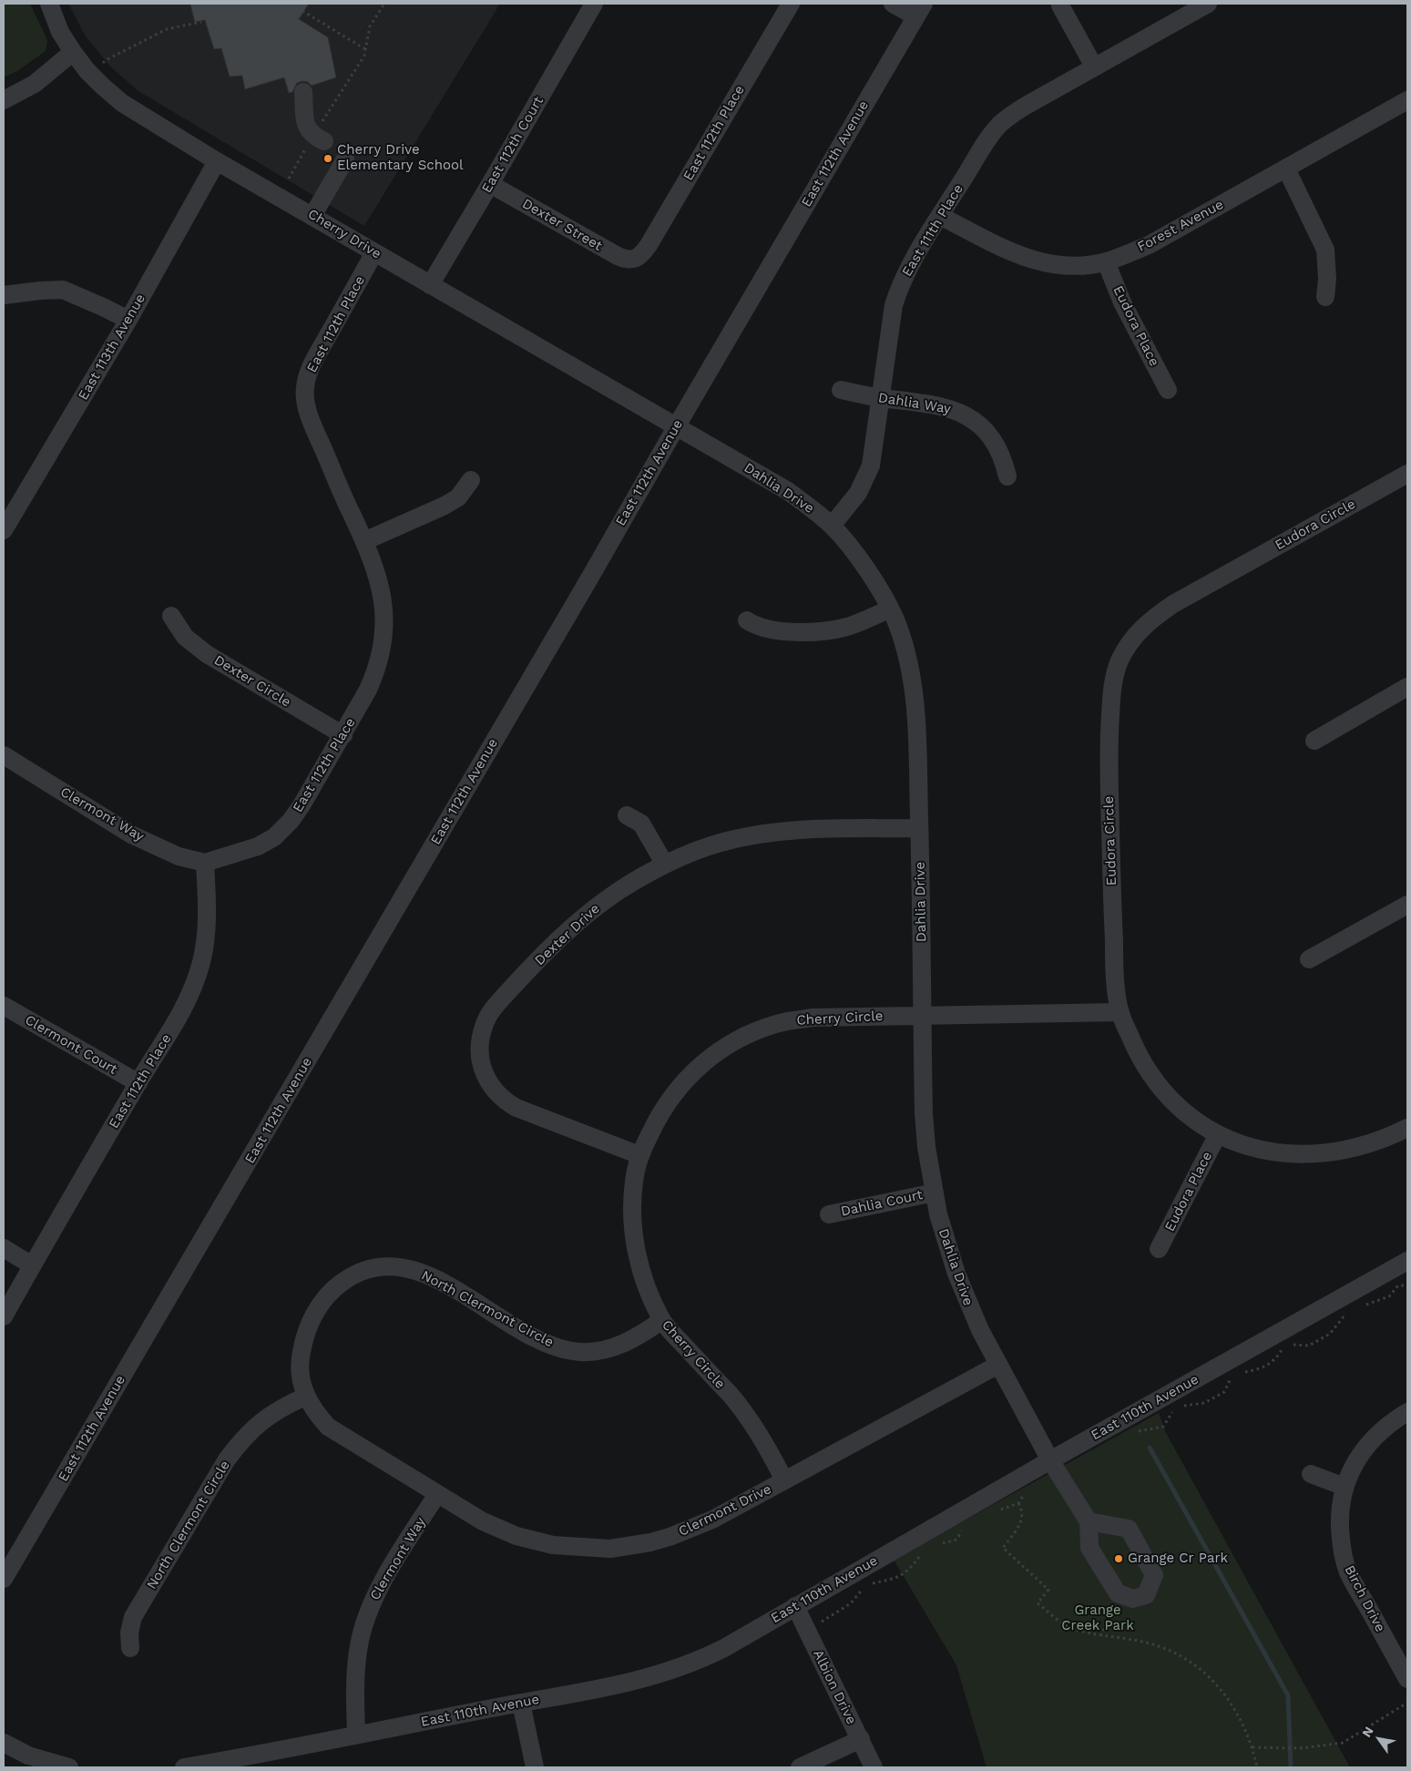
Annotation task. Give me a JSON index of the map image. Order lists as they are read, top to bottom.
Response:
{
  "streets": {
    "street": [
      "East 112th Place",
      "East 112th Court",
      "East 112th Avenue",
      "Dexter Street",
      "Forest Avenue",
      "East 111th Place",
      "Cherry Drive",
      "Eudora Place",
      "East 113th Avenue",
      "Dahlia Way",
      "Dahlia Drive",
      "Eudora Circle",
      "Dexter Circle",
      "Clermont Way",
      "Dexter Drive",
      "Cherry Circle",
      "Clermont Court",
      "Dahlia Court",
      "North Clermont Circle",
      "East 110th Avenue",
      "Clermont Drive",
      "Birch Drive",
      "Albion Drive"
    ]
  },
  "crossings": [
    ["East 112th Place", "Dexter Street"],
    ["East 112th Place", "Cherry Drive"],
    ["East 112th Place", "Dexter Circle"],
    ["East 112th Place", "Clermont Way"],
    ["East 112th Place", "Clermont Court"],
    ["East 112th Court", "Dexter Street"],
    ["East 112th Court", "Cherry Drive"],
    ["East 112th Avenue", "Cherry Drive"],
    ["East 112th Avenue", "Dahlia Drive"],
    ["Forest Avenue", "East 111th Place"],
    ["Forest Avenue", "Eudora Place"],
    ["East 111th Place", "Dahlia Way"],
    ["East 111th Place", "Dahlia Drive"],
    ["Cherry Drive", "East 113th Avenue"],
    ["Cherry Drive", "Dahlia Drive"],
    ["Eudora Place", "Eudora Circle"],
    ["Dahlia Drive", "Dexter Drive"],
    ["Dahlia Drive", "Cherry Circle"],
    ["Dahlia Drive", "Dahlia Court"],
    ["Dahlia Drive", "East 110th Avenue"],
    ["Dahlia Drive", "Clermont Drive"],
    ["Eudora Circle", "Cherry Circle"],
    ["Clermont Way", "East 110th Avenue"],
    ["Clermont Way", "Clermont Drive"],
    ["Dexter Drive", "Cherry Circle"],
    ["Cherry Circle", "North Clermont Circle"],
    ["Cherry Circle", "Clermont Drive"],
    ["North Clermont Circle", "Clermont Drive"],
    ["East 110th Avenue", "Albion Drive"]
  ],
  "parks": ["Grange Creek Park"],
  "places": ["Cherry Drive Elementary School", "Grange Cr Park"],
  "north": "top left"
}
